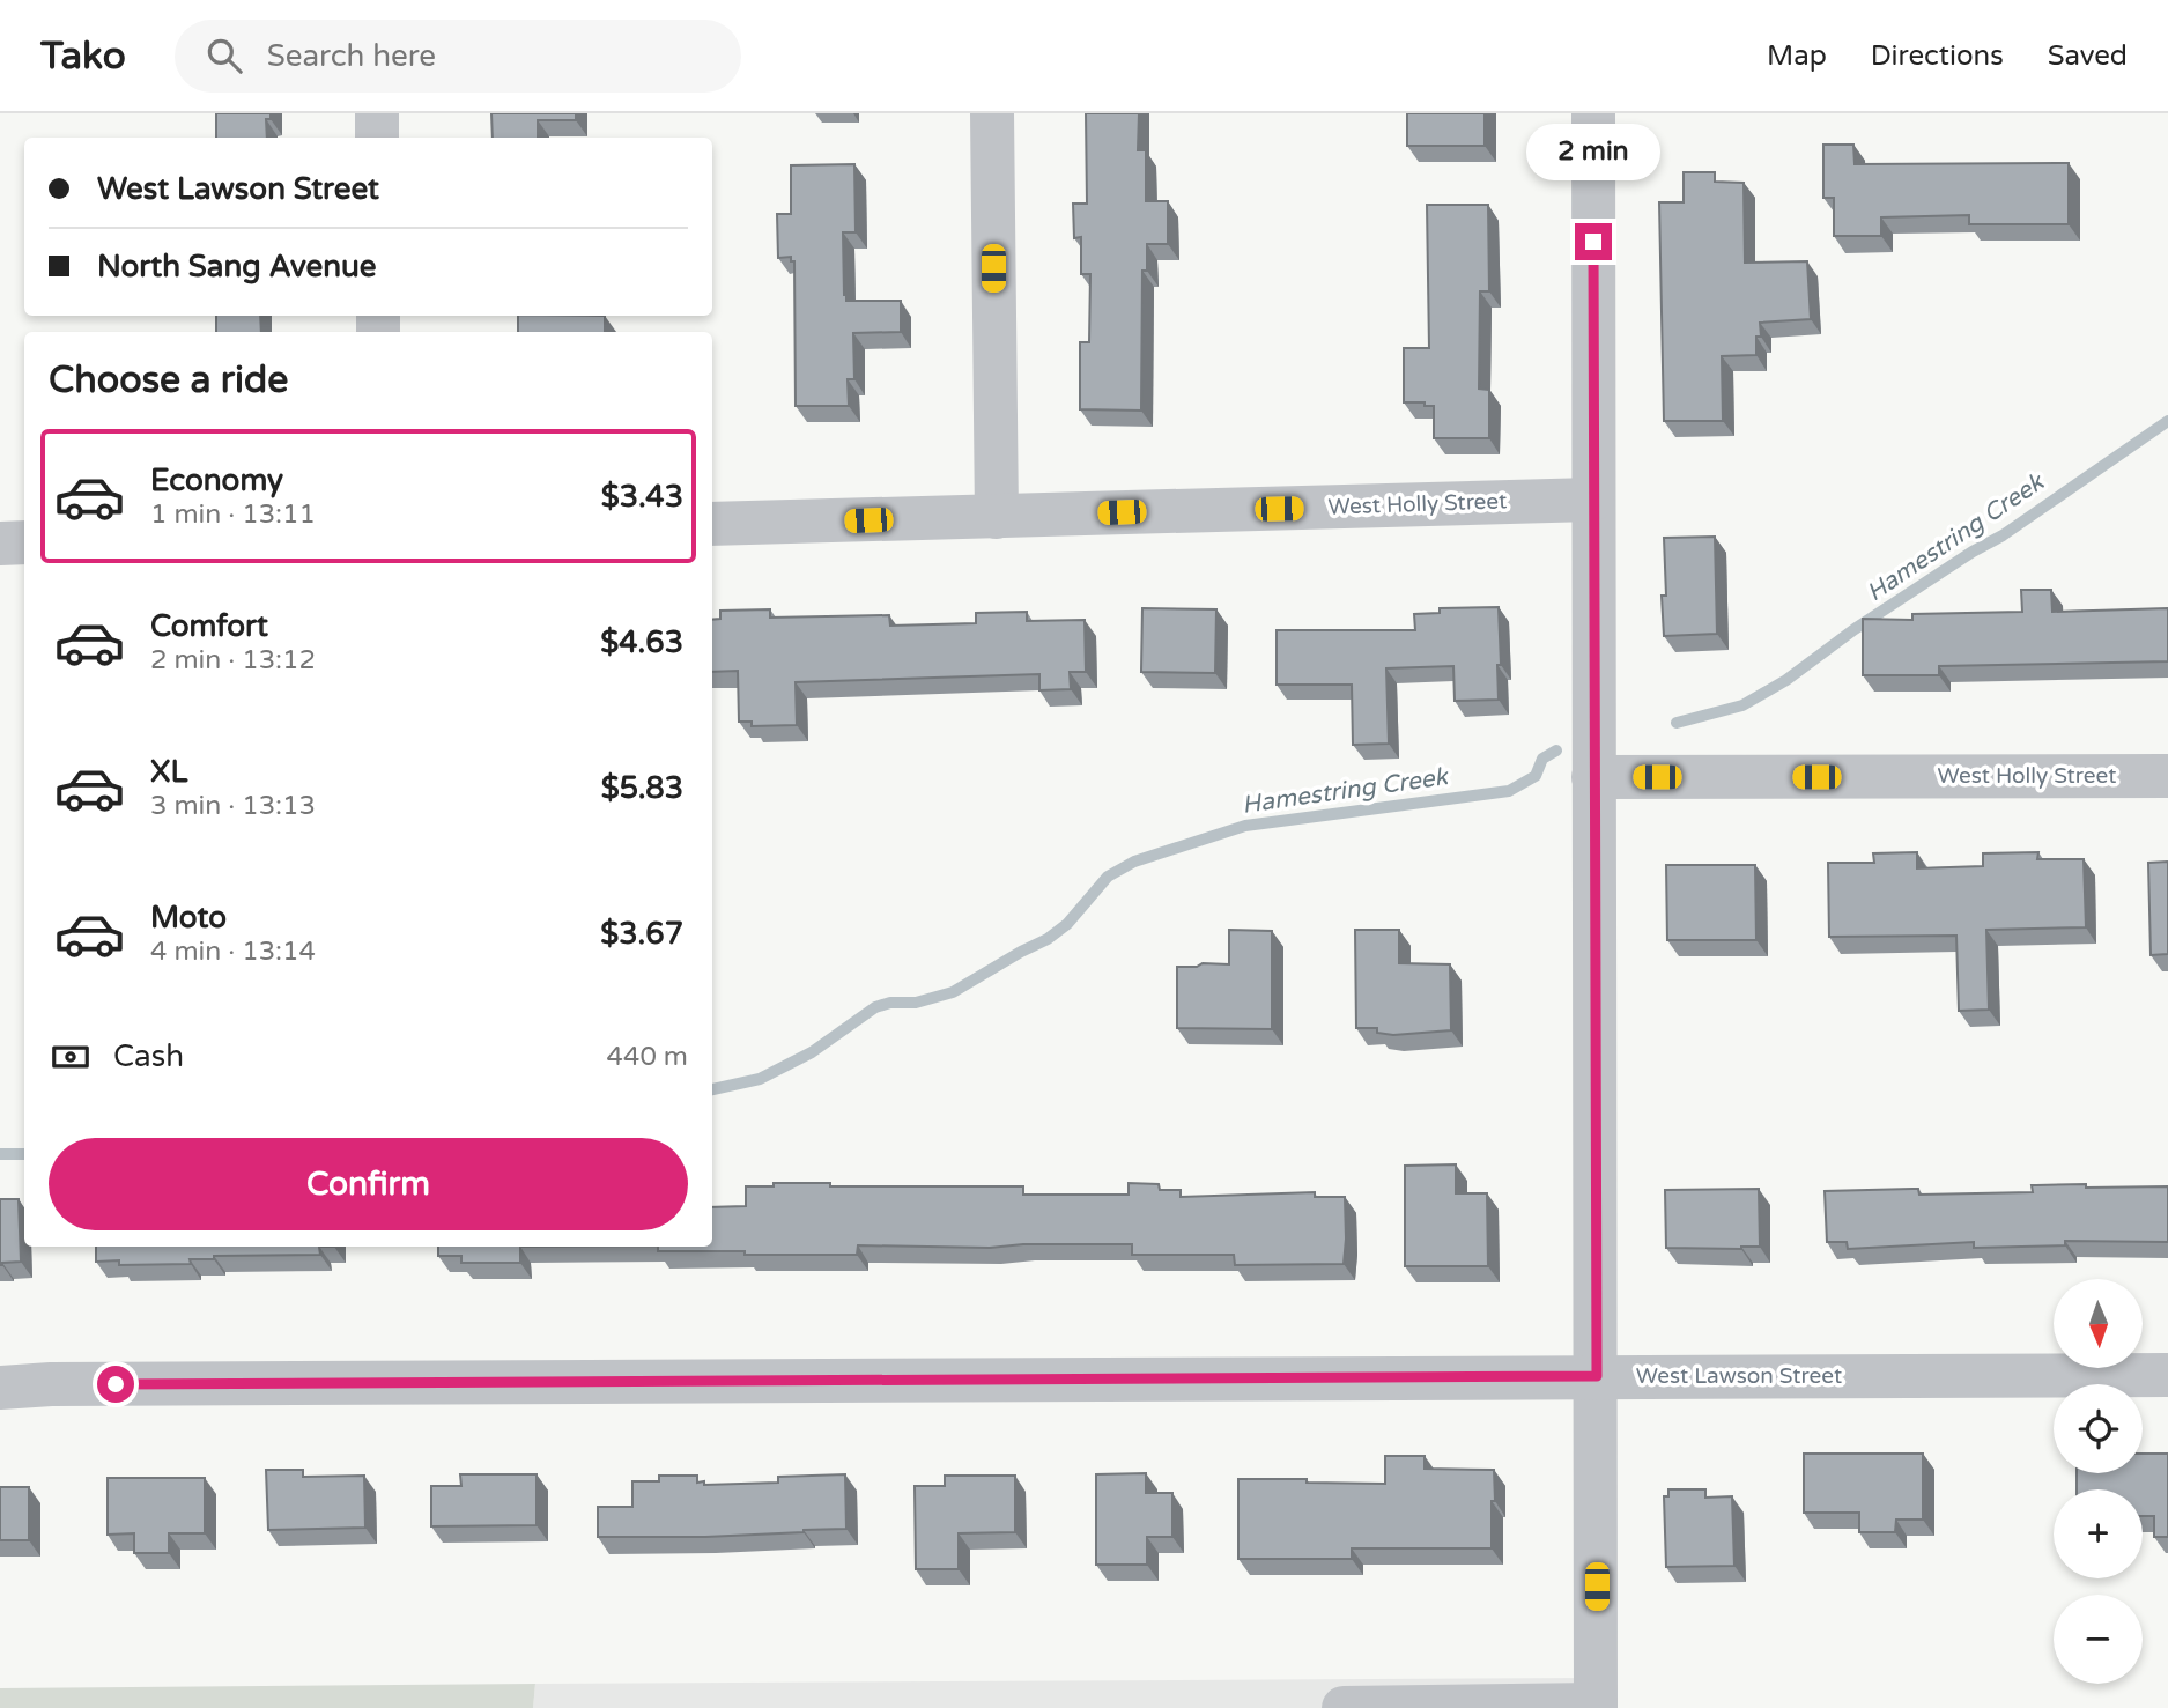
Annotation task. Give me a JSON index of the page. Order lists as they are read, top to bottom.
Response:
{
  "streets": {
    "street": ["West Holly Street", "West Lawson Street"]
  },
  "water": ["Hamestring Creek"],
  "north": "bottom",
  "page": {
    "header": "Tako",
    "search": "Search here",
    "nav": ["Map", "Directions", "Saved"],
    "bubble": "2 min",
    "banner": ["West Lawson Street", "North Sang Avenue"],
    "heading": "Choose a ride",
    "list": [
      {
        "name": "Economy",
        "note": "1 min · 13:11",
        "value": "$3.43"
      },
      {
        "name": "Comfort",
        "note": "2 min · 13:12",
        "value": "$4.63"
      },
      {
        "name": "XL",
        "note": "3 min · 13:13",
        "value": "$5.83"
      },
      {
        "name": "Moto",
        "note": "4 min · 13:14",
        "value": "$3.67"
      }
    ],
    "pay": ["Cash", "440 m"],
    "buttons": "Confirm",
    "map_buttons": ["+", "−"]
  }
}
